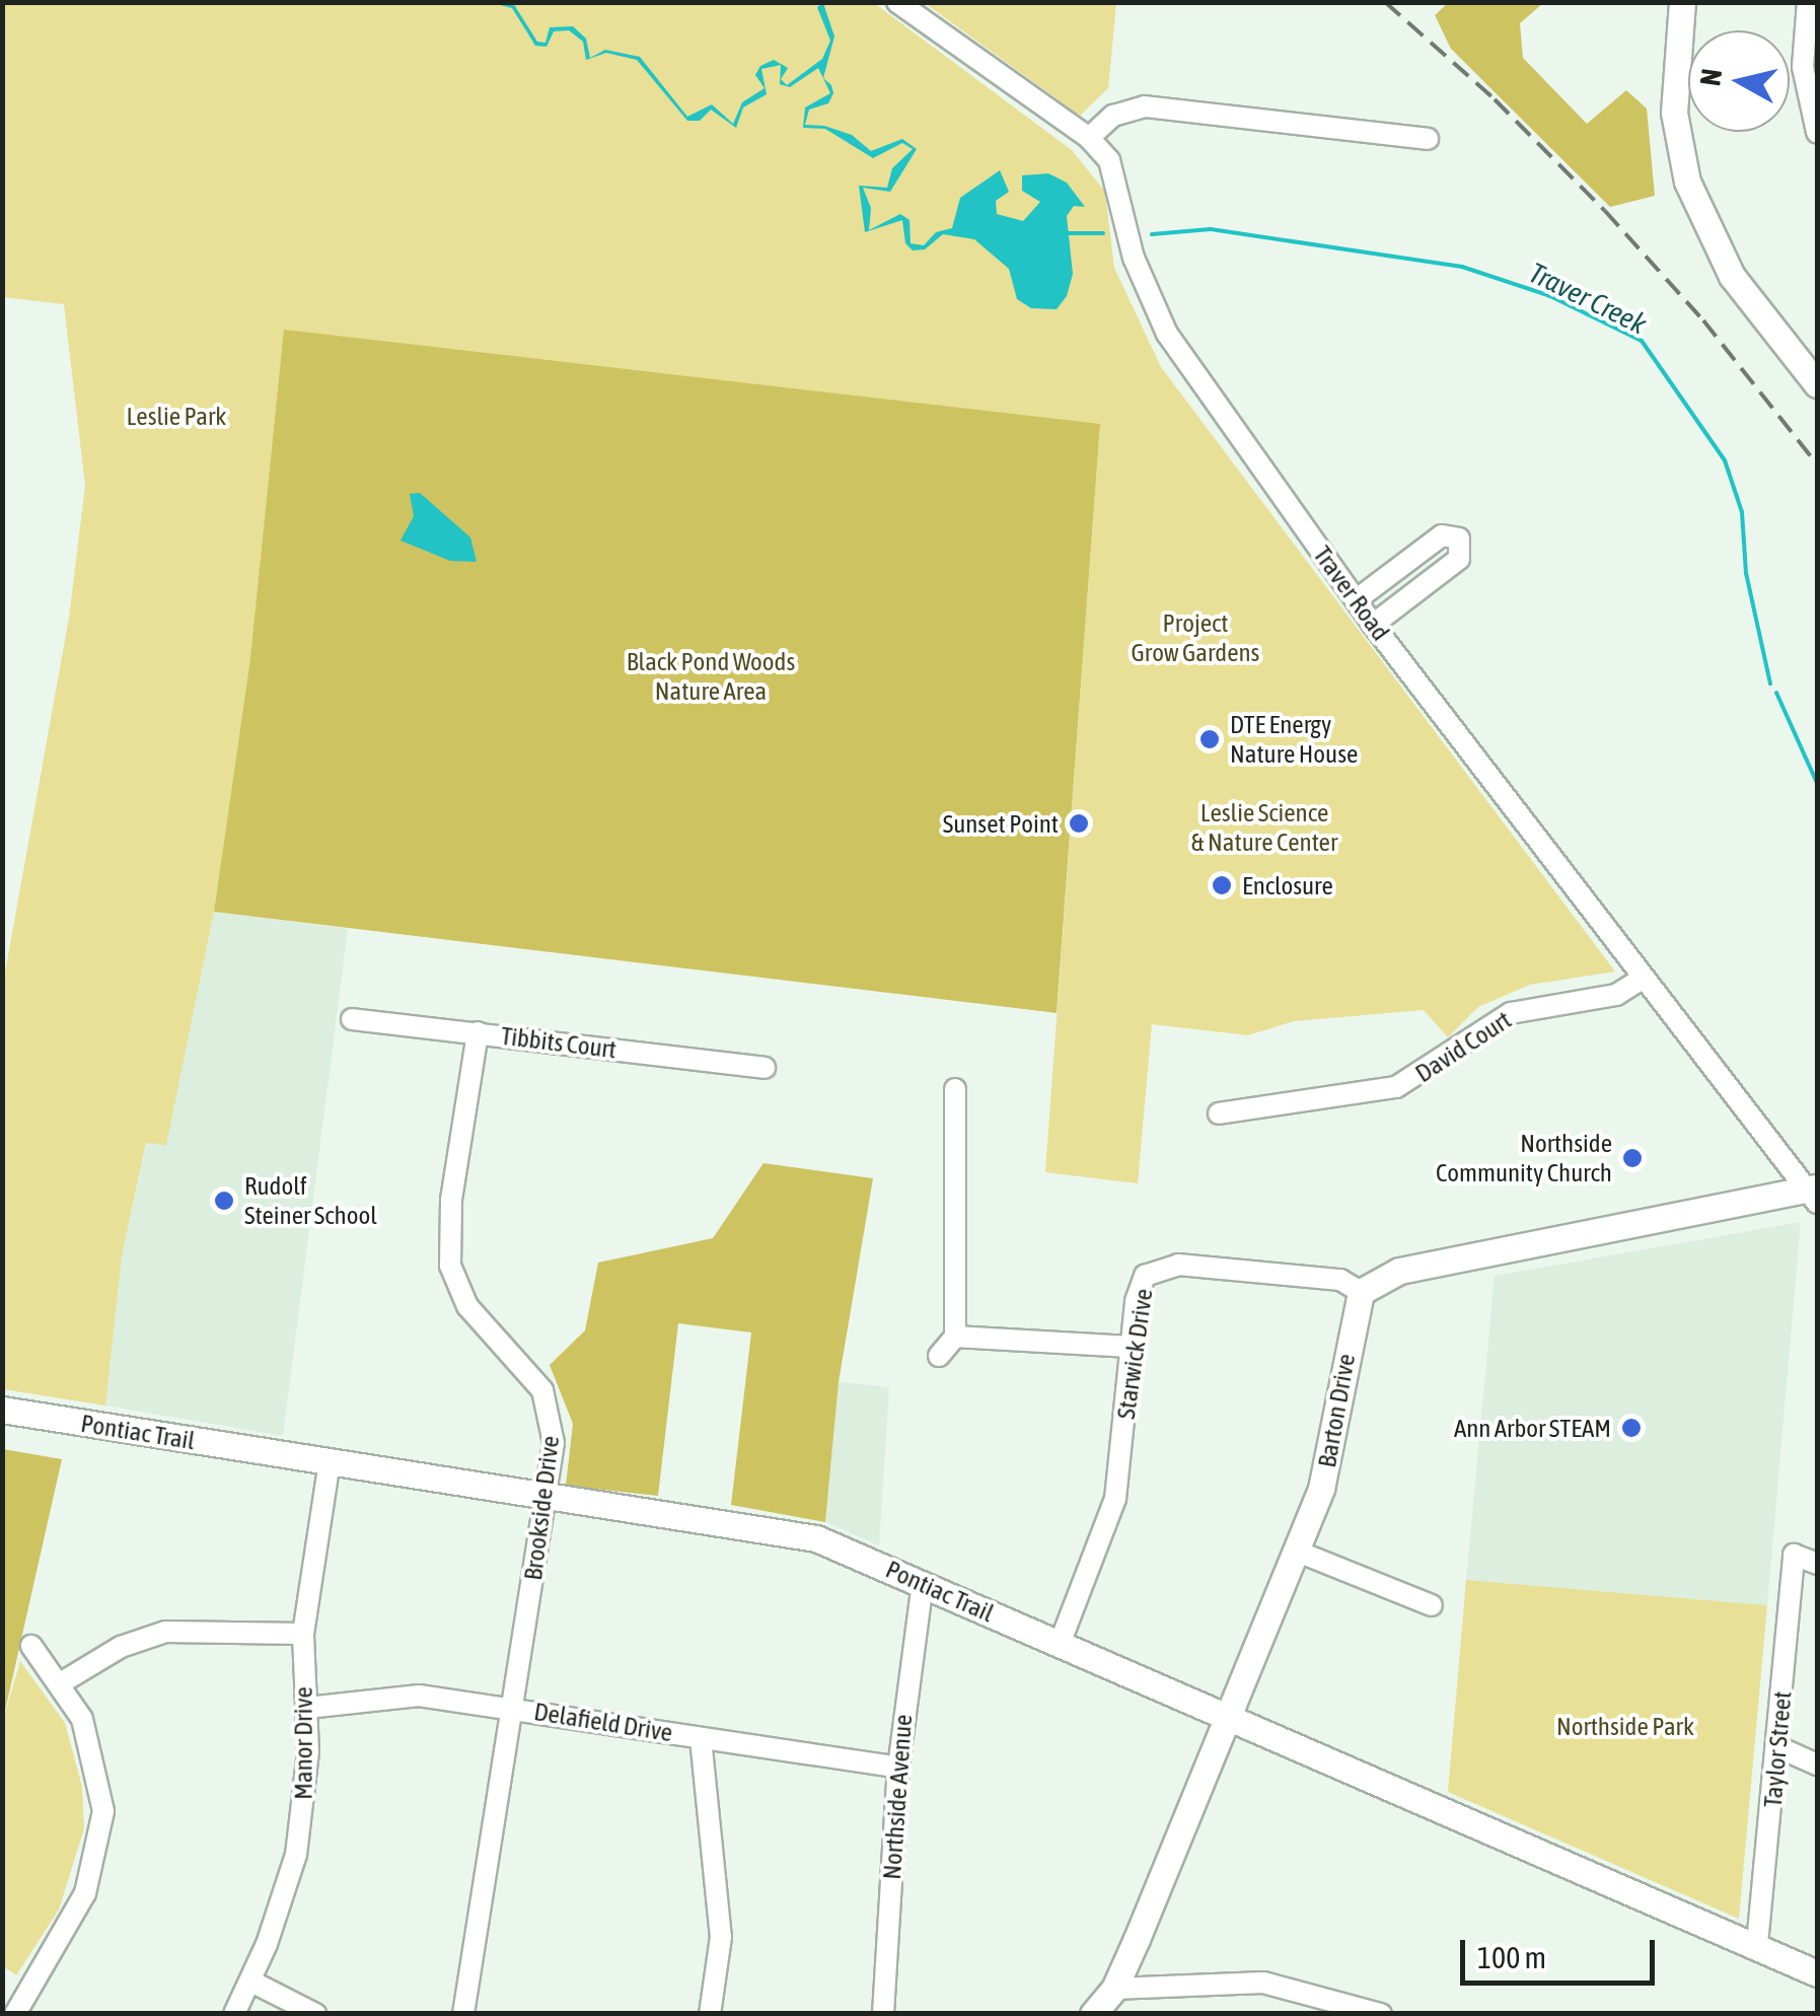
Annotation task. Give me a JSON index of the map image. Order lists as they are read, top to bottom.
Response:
{
  "streets": {
    "main road": ["Barton Drive", "Pontiac Trail"],
    "street": [
      "Traver Road",
      "Tibbits Court",
      "David Court",
      "Starwick Drive",
      "Brookside Drive",
      "Delafield Drive",
      "Manor Drive",
      "Taylor Street",
      "Northside Avenue"
    ]
  },
  "crossings": [
    ["Traver Road", "David Court"],
    ["Tibbits Court", "Brookside Drive"],
    ["Starwick Drive", "Barton Drive"],
    ["Starwick Drive", "Pontiac Trail"],
    ["Barton Drive", "Pontiac Trail"],
    ["Pontiac Trail", "Brookside Drive"],
    ["Pontiac Trail", "Manor Drive"],
    ["Pontiac Trail", "Taylor Street"],
    ["Pontiac Trail", "Northside Avenue"],
    ["Brookside Drive", "Delafield Drive"],
    ["Delafield Drive", "Manor Drive"],
    ["Delafield Drive", "Northside Avenue"]
  ],
  "water": ["Traver Creek"],
  "parks": [
    "Leslie Park",
    "Project Grow Gardens",
    "Black Pond Woods Nature Area",
    "Leslie Science & Nature Center",
    "Northside Park"
  ],
  "places": [
    "DTE Energy Nature House",
    "Sunset Point",
    "Enclosure",
    "Northside Community Church",
    "Rudolf Steiner School",
    "Ann Arbor STEAM"
  ],
  "scale_bar": "100 m",
  "north": "left"
}
